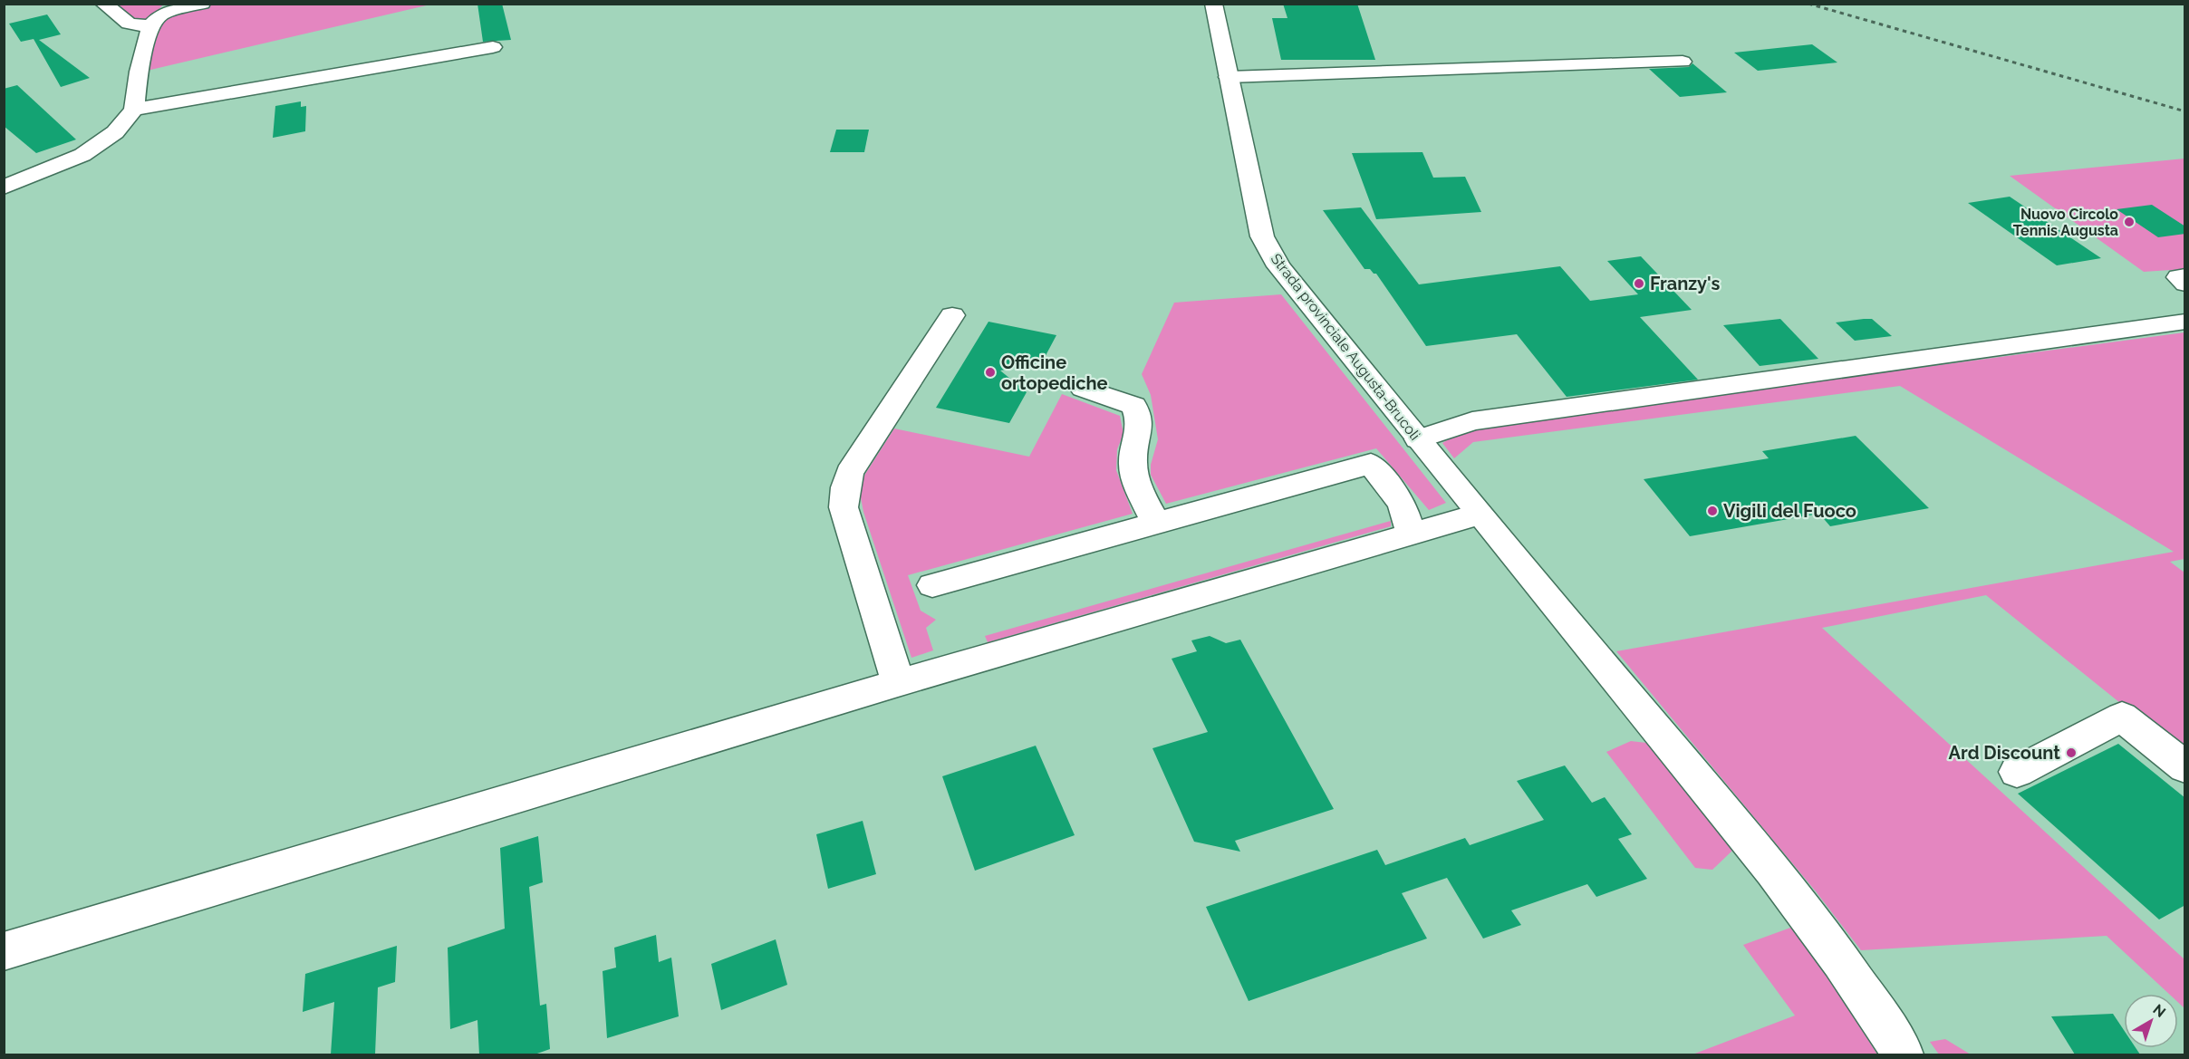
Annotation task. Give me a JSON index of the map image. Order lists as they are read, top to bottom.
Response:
{
  "streets": {
    "street": ["Strada provinciale Augusta-Brucoli"]
  },
  "places": [
    "Nuovo Circolo Tennis Augusta",
    "Franzy's",
    "Officine ortopediche",
    "Vigili del Fuoco",
    "Ard Discount"
  ],
  "north": "top right"
}
